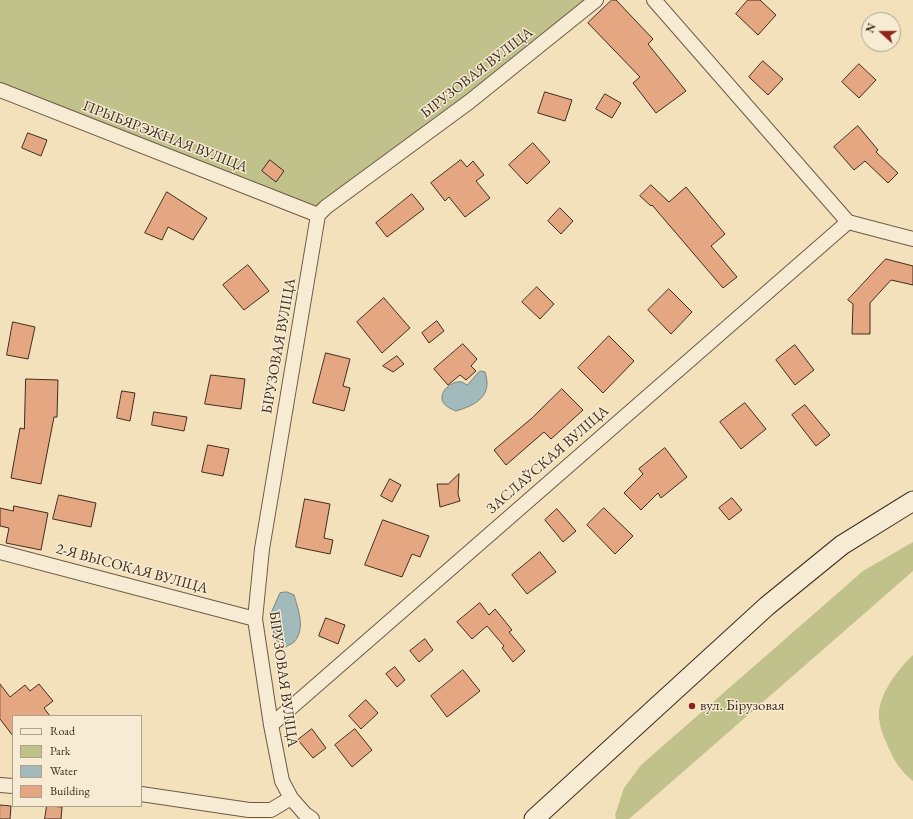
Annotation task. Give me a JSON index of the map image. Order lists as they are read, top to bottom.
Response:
{
  "streets": {
    "street": [
      "БІРУЗОВАЯ ВУЛІЦА",
      "ПРЫБЯРЭЖНАЯ ВУЛІЦА",
      "ЗАСЛАЎСКАЯ ВУЛІЦА",
      "2-Я ВЫСОКАЯ ВУЛІЦА"
    ]
  },
  "crossings": [
    ["БІРУЗОВАЯ ВУЛІЦА", "ПРЫБЯРЭЖНАЯ ВУЛІЦА"],
    ["БІРУЗОВАЯ ВУЛІЦА", "ЗАСЛАЎСКАЯ ВУЛІЦА"],
    ["БІРУЗОВАЯ ВУЛІЦА", "2-Я ВЫСОКАЯ ВУЛІЦА"]
  ],
  "places": ["вул. Бірузовая"],
  "legend": [
    "Road",
    "Park",
    "Water",
    "Building"
  ],
  "north": "left"
}
